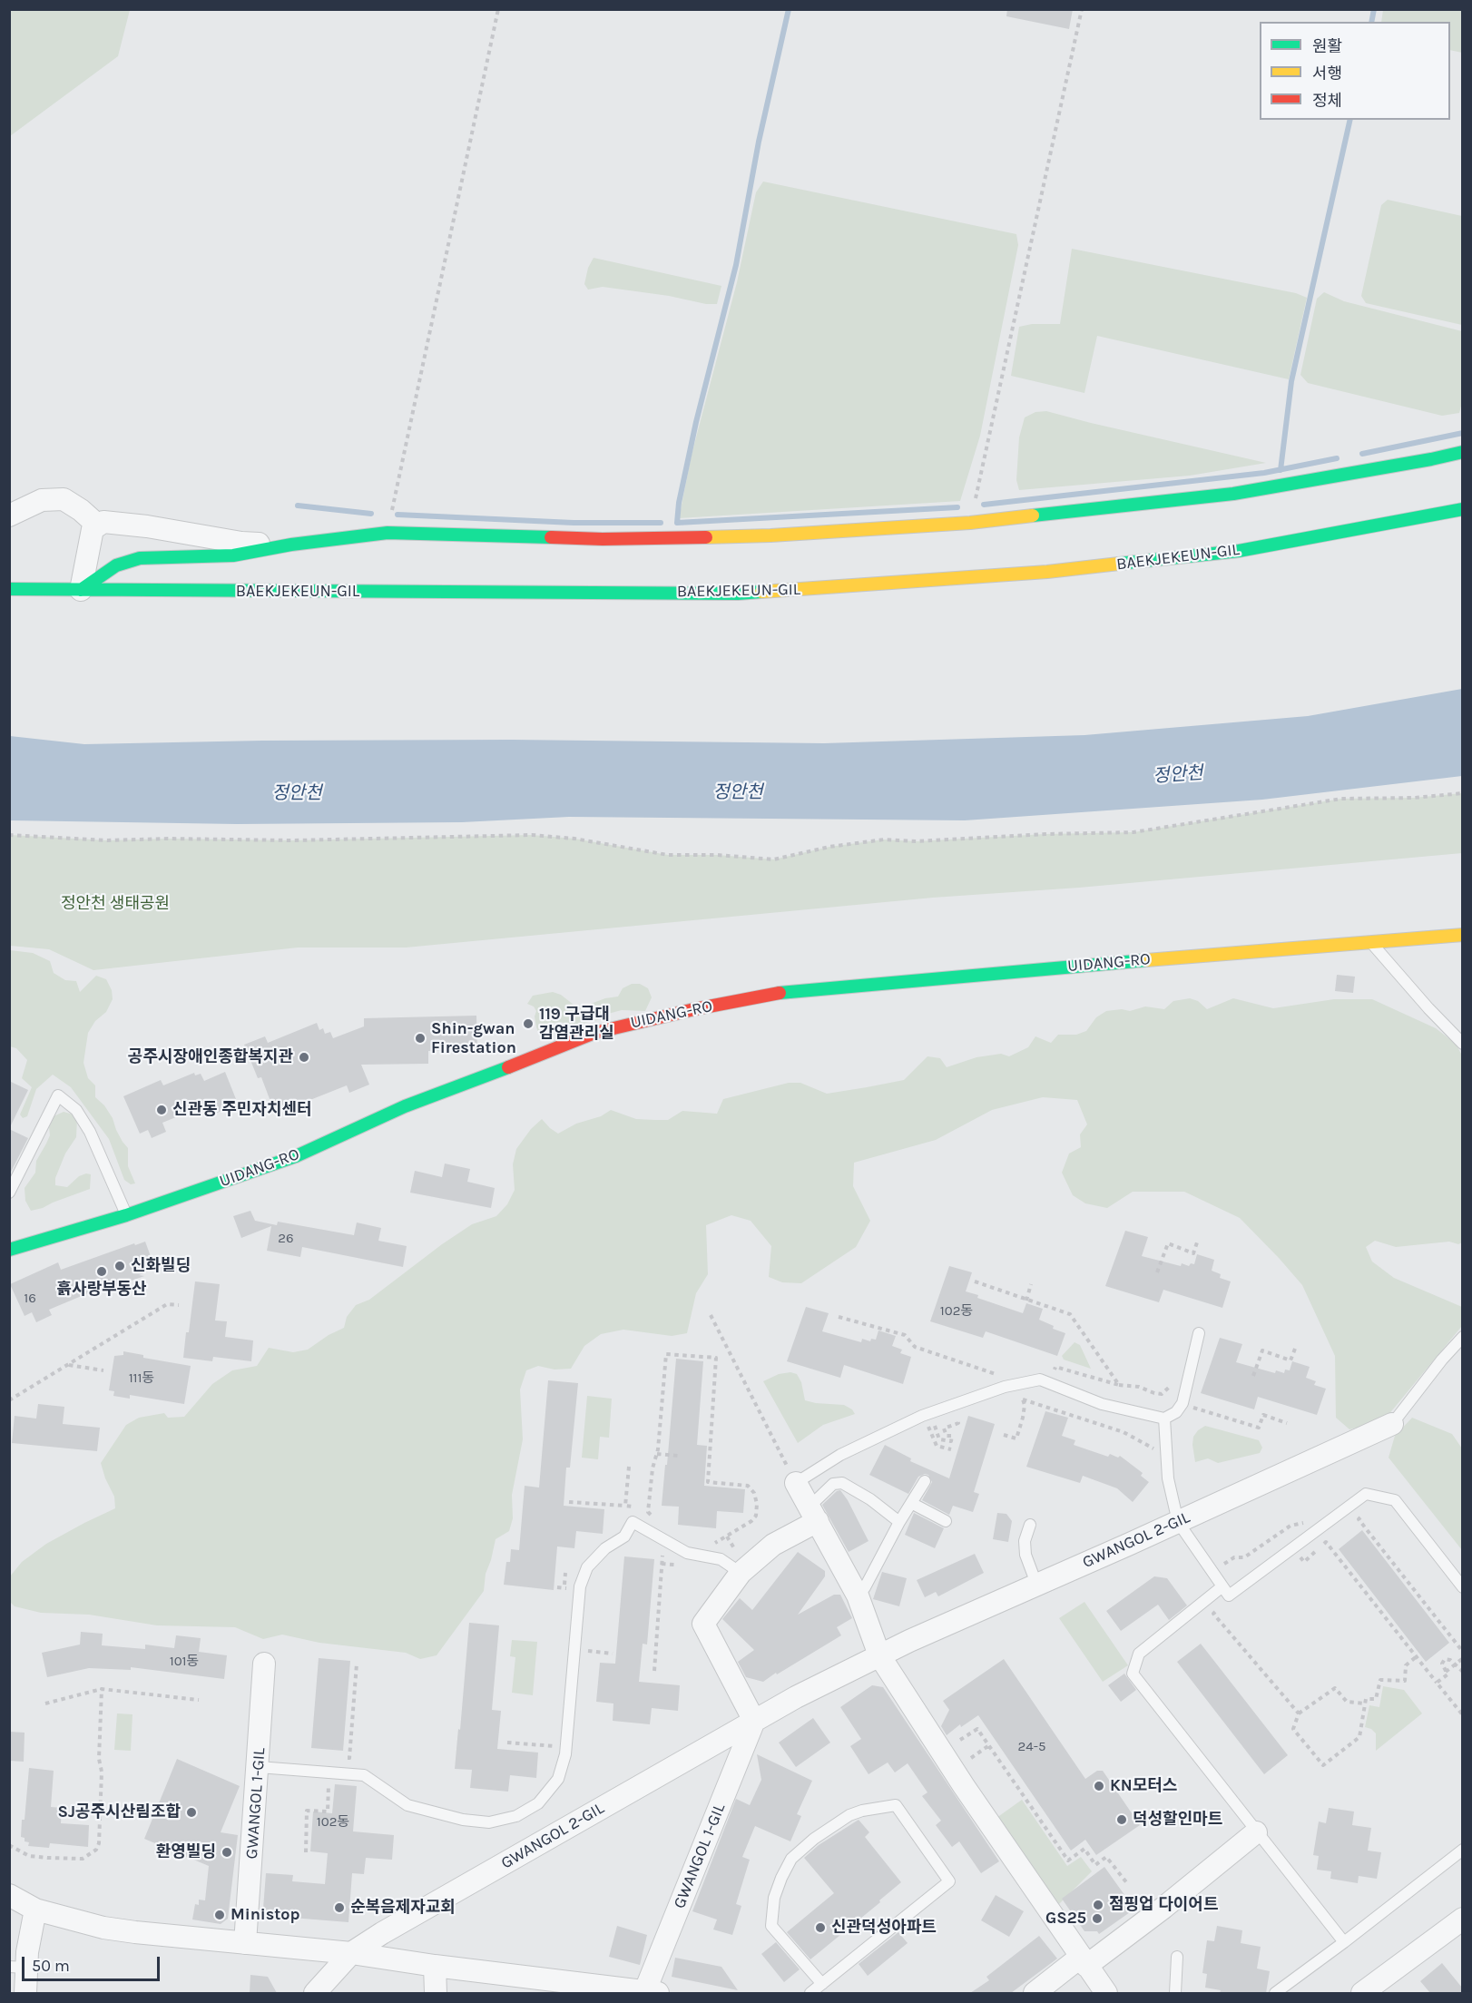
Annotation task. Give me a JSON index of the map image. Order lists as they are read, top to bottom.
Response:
{
  "streets": {
    "main road": ["BAEKJEKEUN-GIL", "UIDANG-RO"],
    "street": ["GWANGOL 2-GIL", "GWANGOL 1-GIL"]
  },
  "crossings": [
    ["GWANGOL 2-GIL", "GWANGOL 1-GIL"]
  ],
  "water": ["정안천"],
  "parks": ["정안천 생태공원"],
  "places": [
    "119 구급대 감염관리실",
    "Shin-gwan Firestation",
    "공주시장애인종합복지관",
    "신관동 주민자치센터",
    "신화빌딩",
    "흙사랑부동산",
    "KN모터스",
    "SJ공주시산림조합",
    "덕성할인마트",
    "환영빌딩",
    "점핑업 다이어트",
    "순복음제자교회",
    "Ministop",
    "GS25",
    "신관덕성아파트"
  ],
  "house_numbers": [
    "26",
    "16",
    "102동",
    "111동",
    "101동",
    "24-5",
    "102동"
  ],
  "legend": ["원활", "서행", "정체"],
  "scale_bar": "50 m"
}
